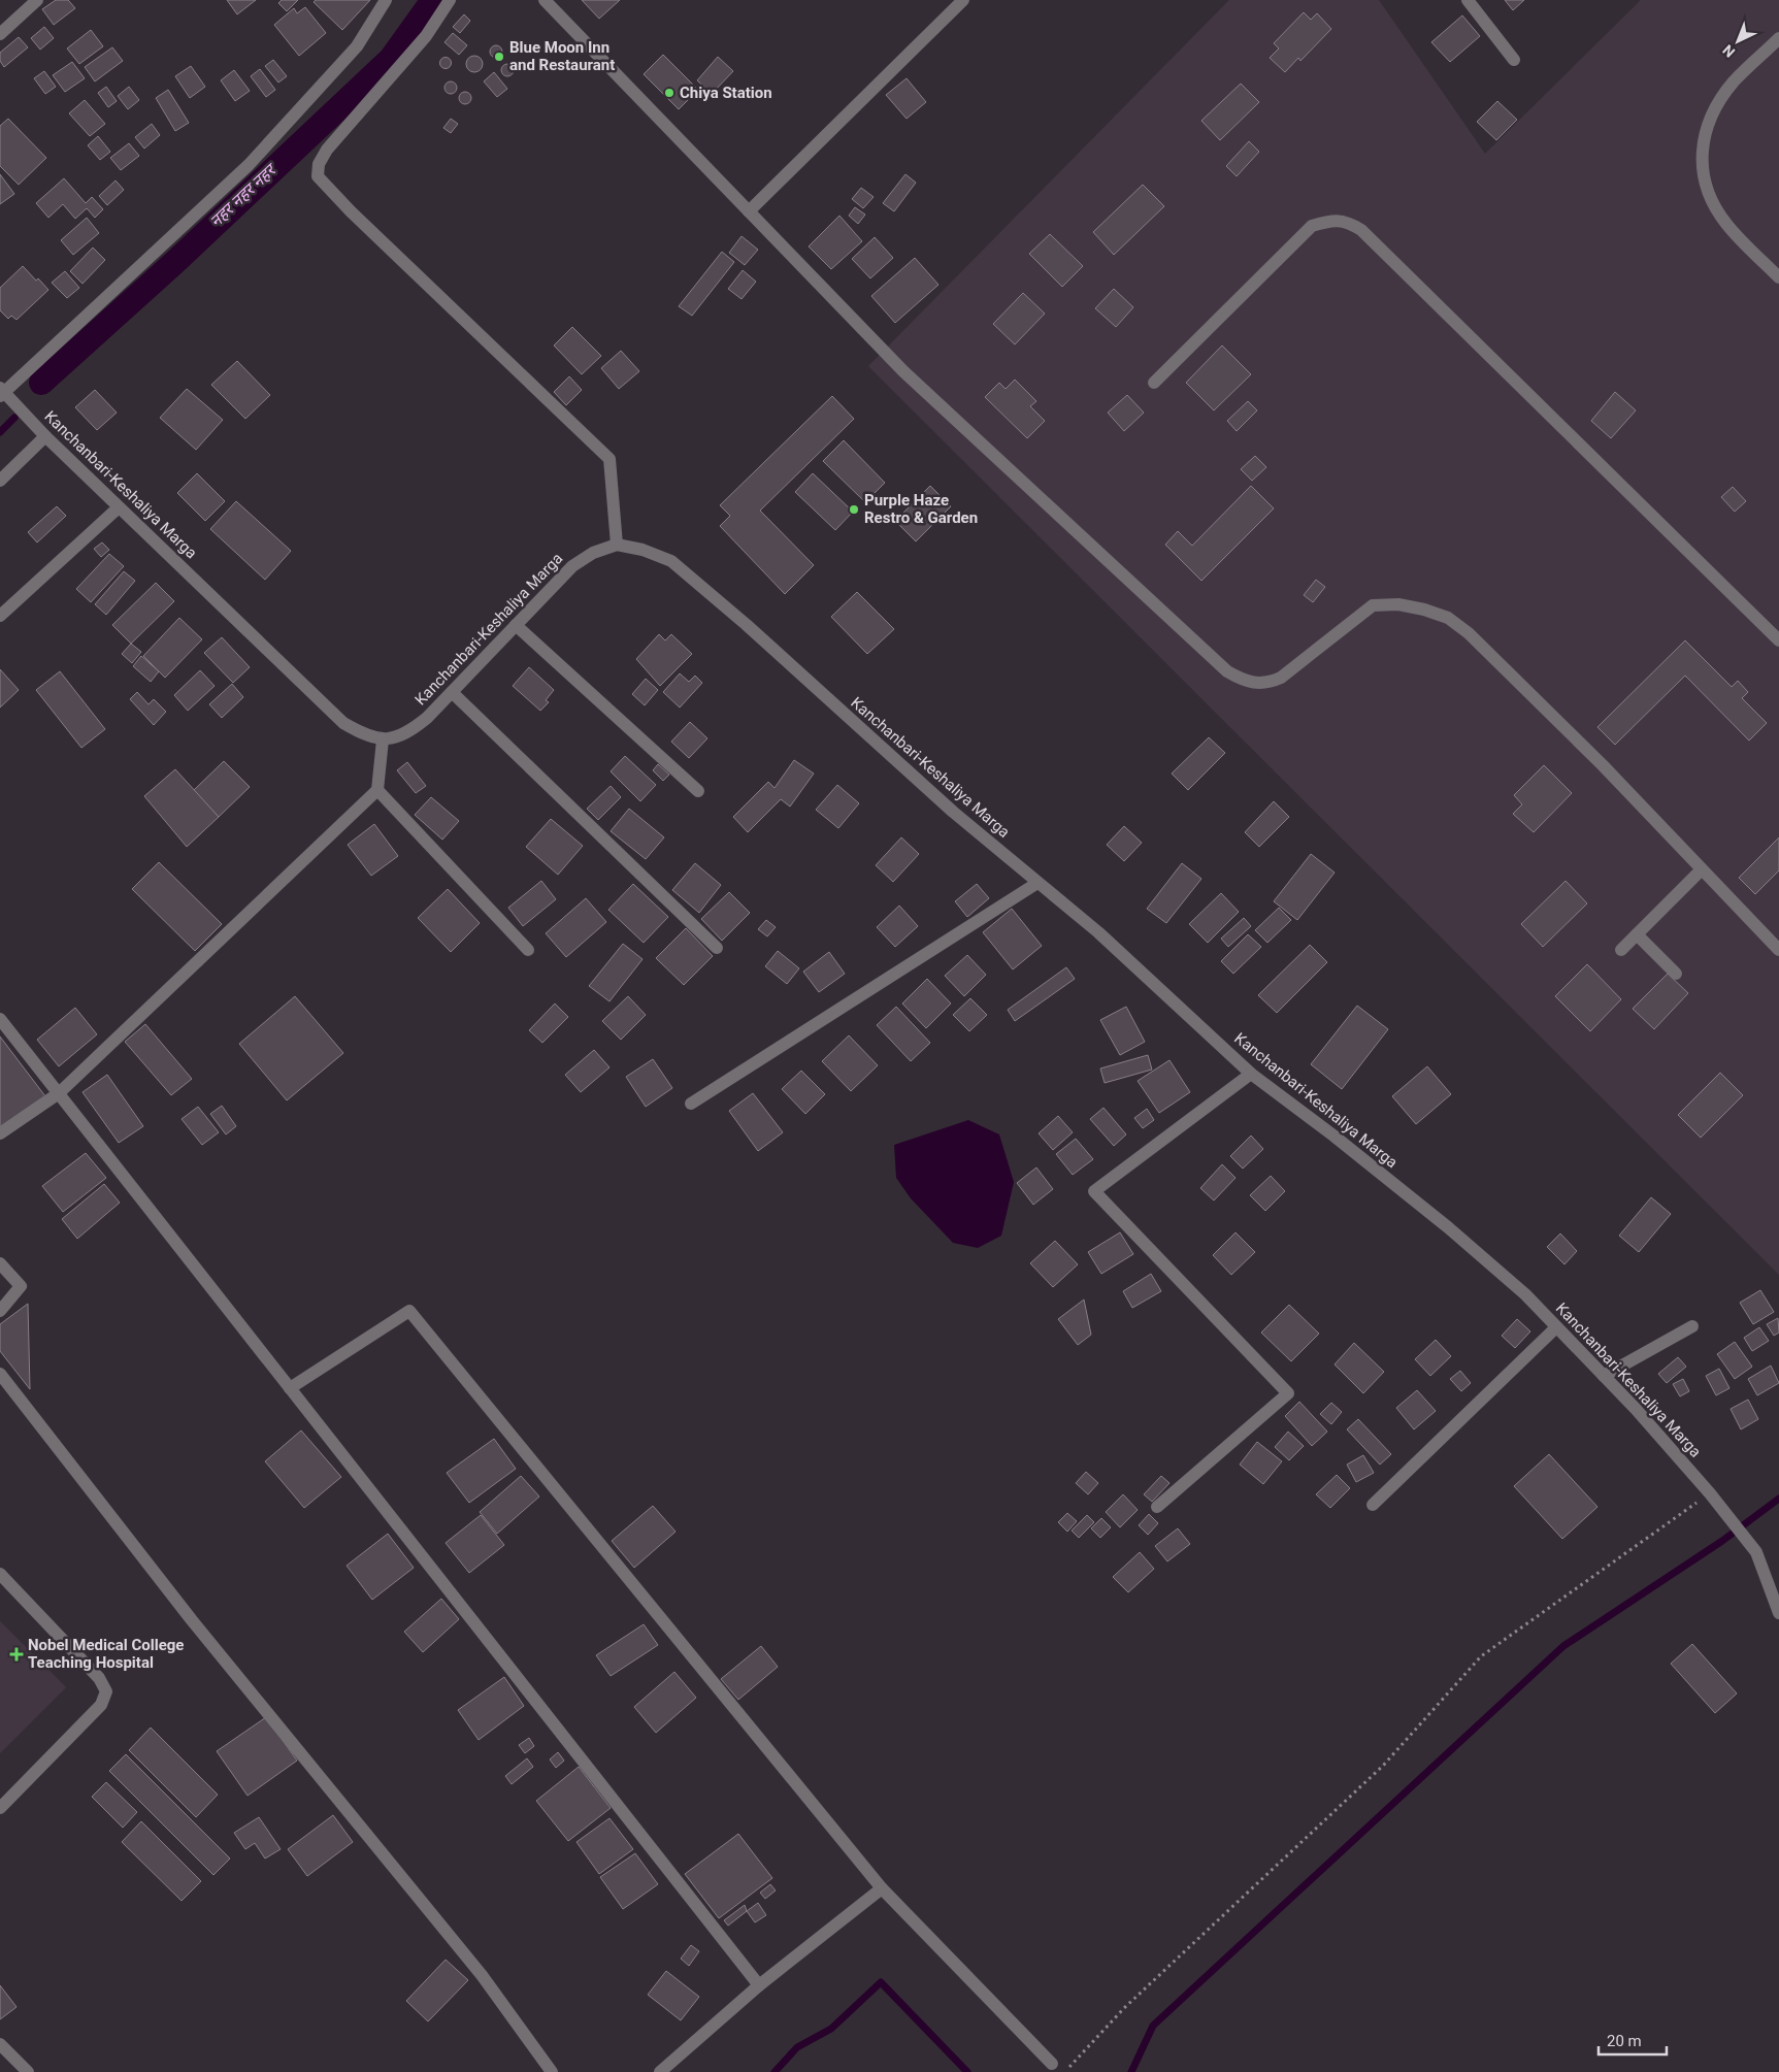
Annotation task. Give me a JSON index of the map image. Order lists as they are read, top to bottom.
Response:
{
  "streets": {
    "street": ["Kanchanbari-Keshaliya Marga"]
  },
  "water": ["नहर नहर नहर"],
  "places": {
    "other": ["Blue Moon Inn and Restaurant", "Chiya Station", "Purple Haze Restro & Garden"],
    "health": ["Nobel Medical College Teaching Hospital"]
  },
  "scale_bar": "20 m",
  "north": "bottom left"
}
